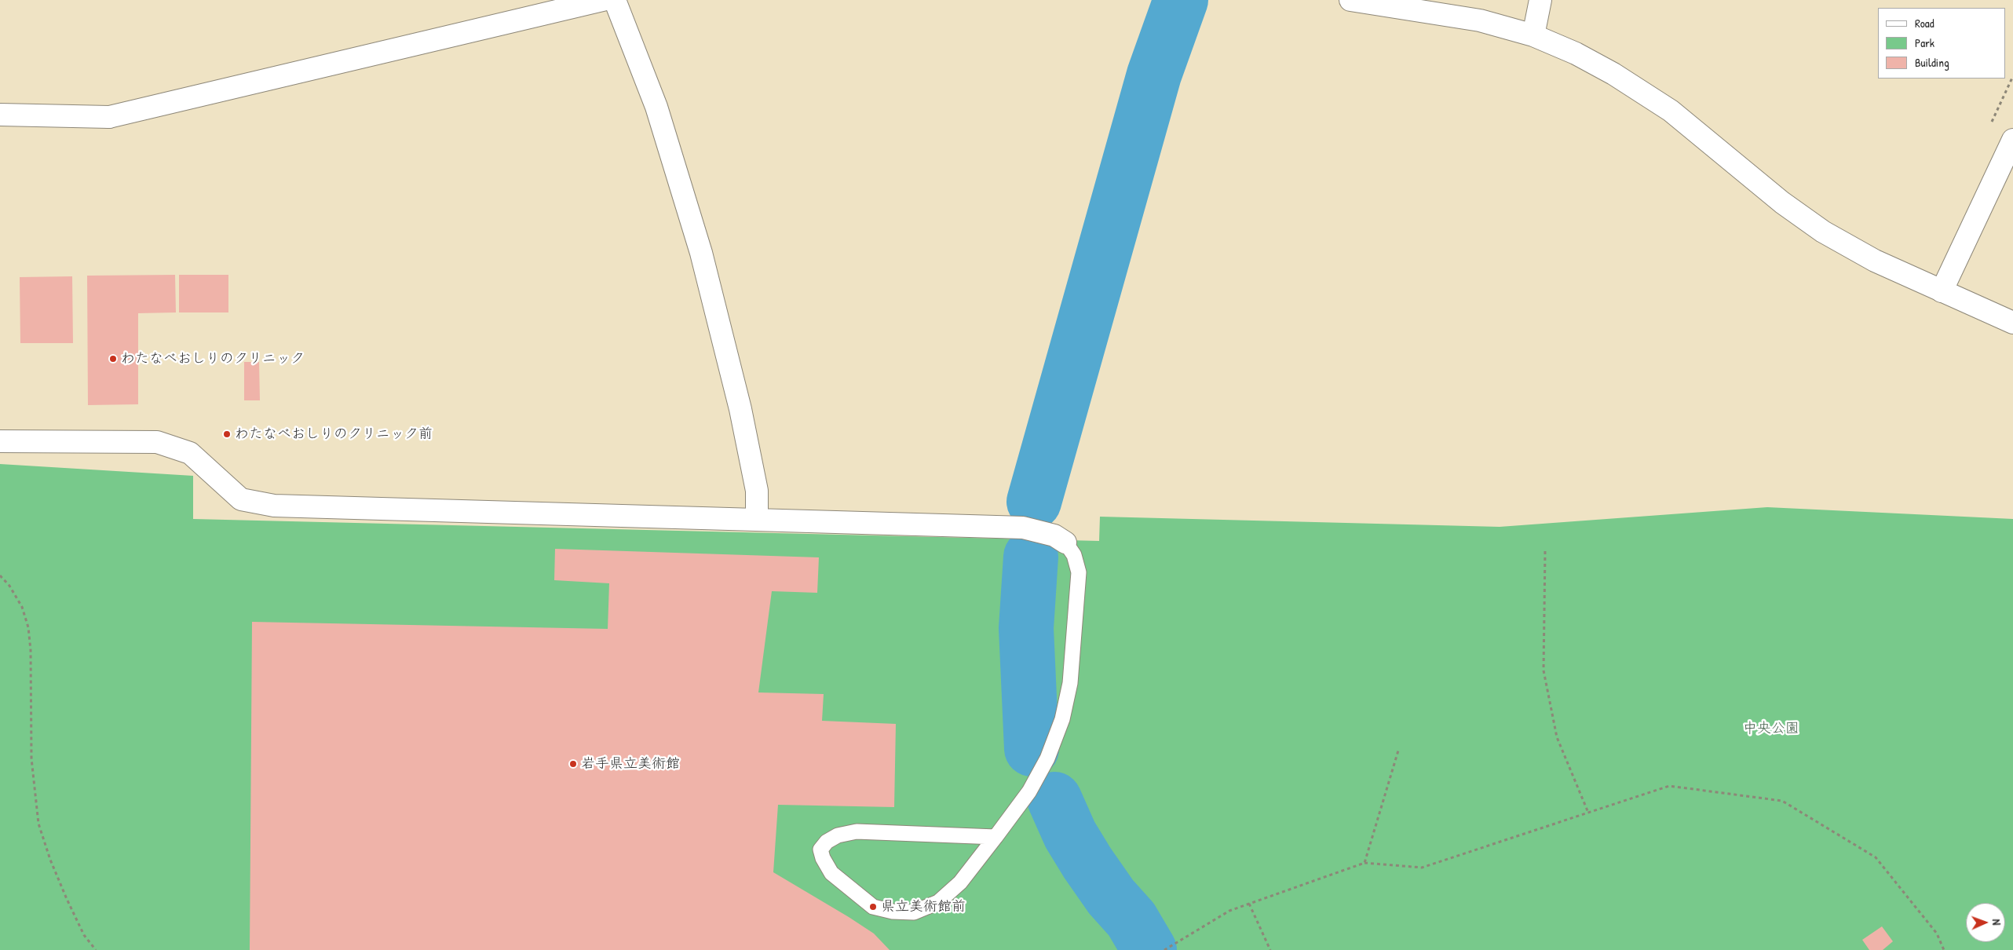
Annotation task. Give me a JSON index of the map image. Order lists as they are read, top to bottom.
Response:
{
  "parks": ["中央公園"],
  "places": [
    "わたなべおしりのクリニック",
    "わたなべおしりのクリニック前",
    "岩手県立美術館",
    "県立美術館前"
  ],
  "legend": ["Road", "Park", "Building"],
  "north": "right"
}
